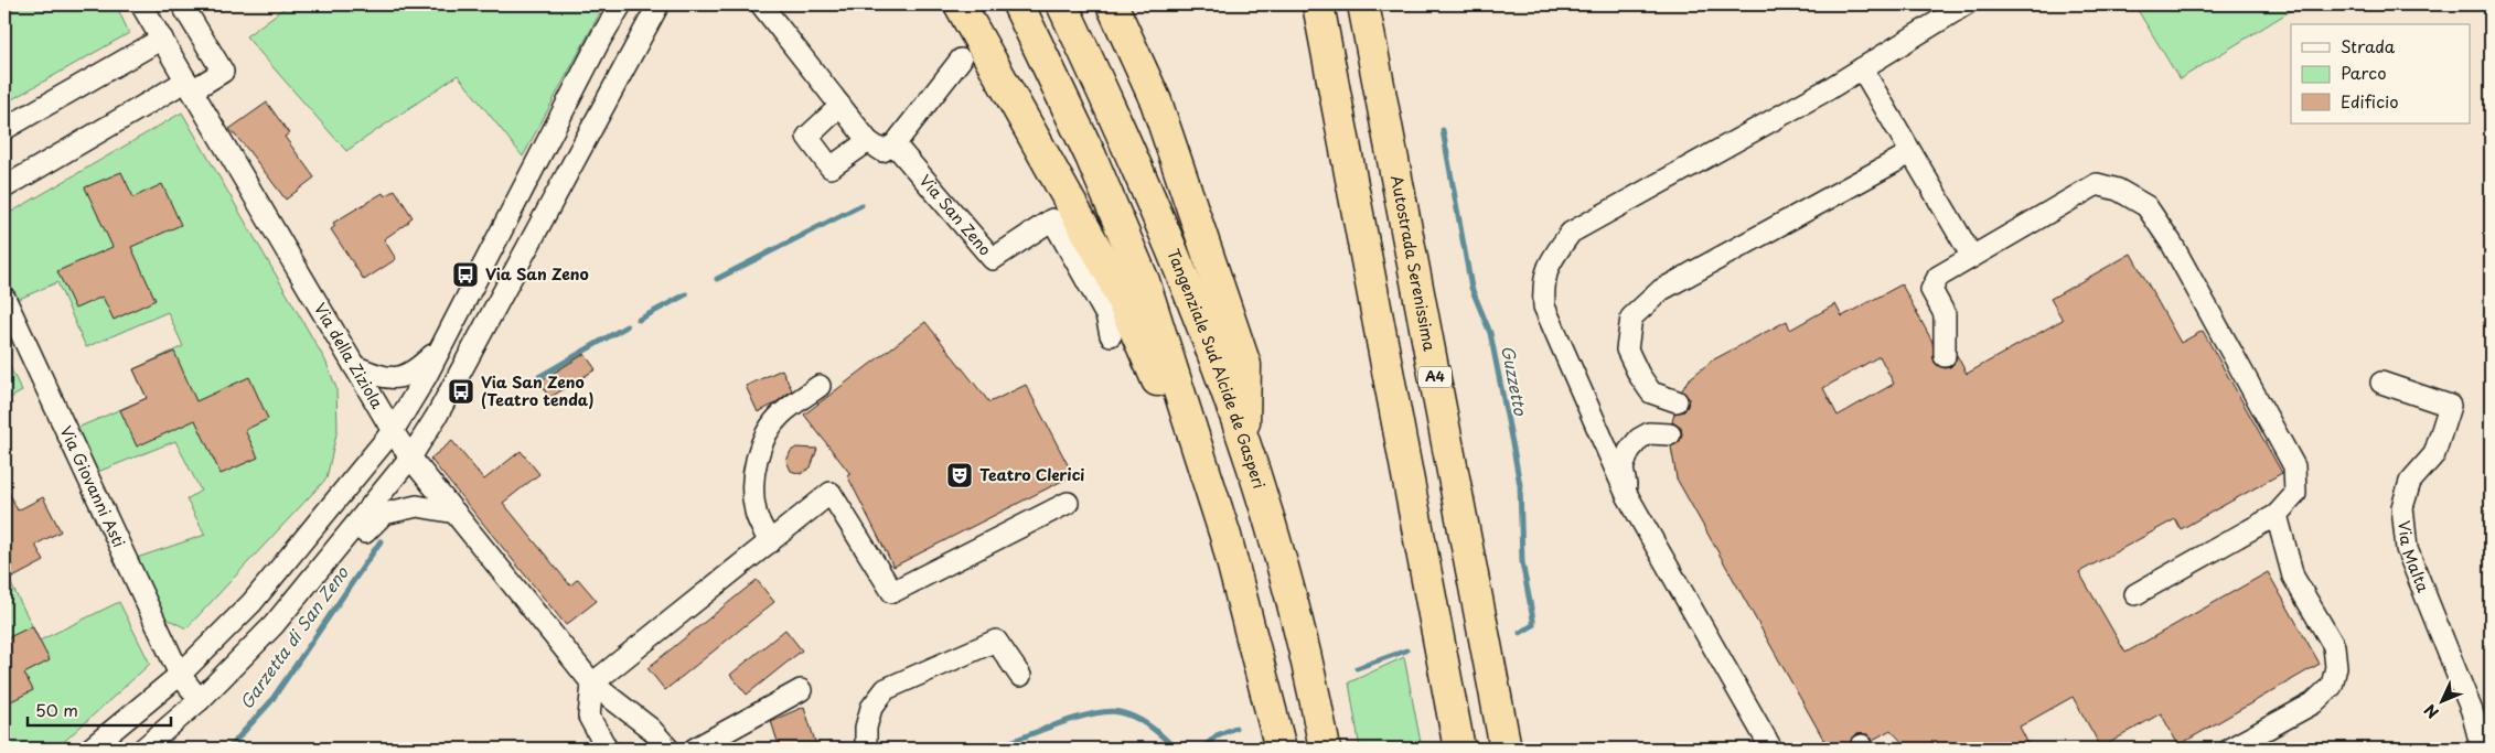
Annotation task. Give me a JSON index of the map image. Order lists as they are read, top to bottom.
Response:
{
  "streets": {
    "highway": ["Autostrada Serenissima", "Tangenziale Sud Alcide de Gasperi", "A4"],
    "street": [
      "Via San Zeno",
      "Via della Ziziola",
      "Via Giovanni Asti",
      "Via Malta"
    ]
  },
  "water": ["Guzzetto", "Garzetta di San Zeno"],
  "places": {
    "bus stop": ["Via San Zeno", "Via San Zeno (Teatro tenda)"],
    "theatre": ["Teatro Clerici"]
  },
  "legend": ["Strada", "Parco", "Edificio"],
  "scale_bar": "50 m",
  "north": "bottom left"
}
